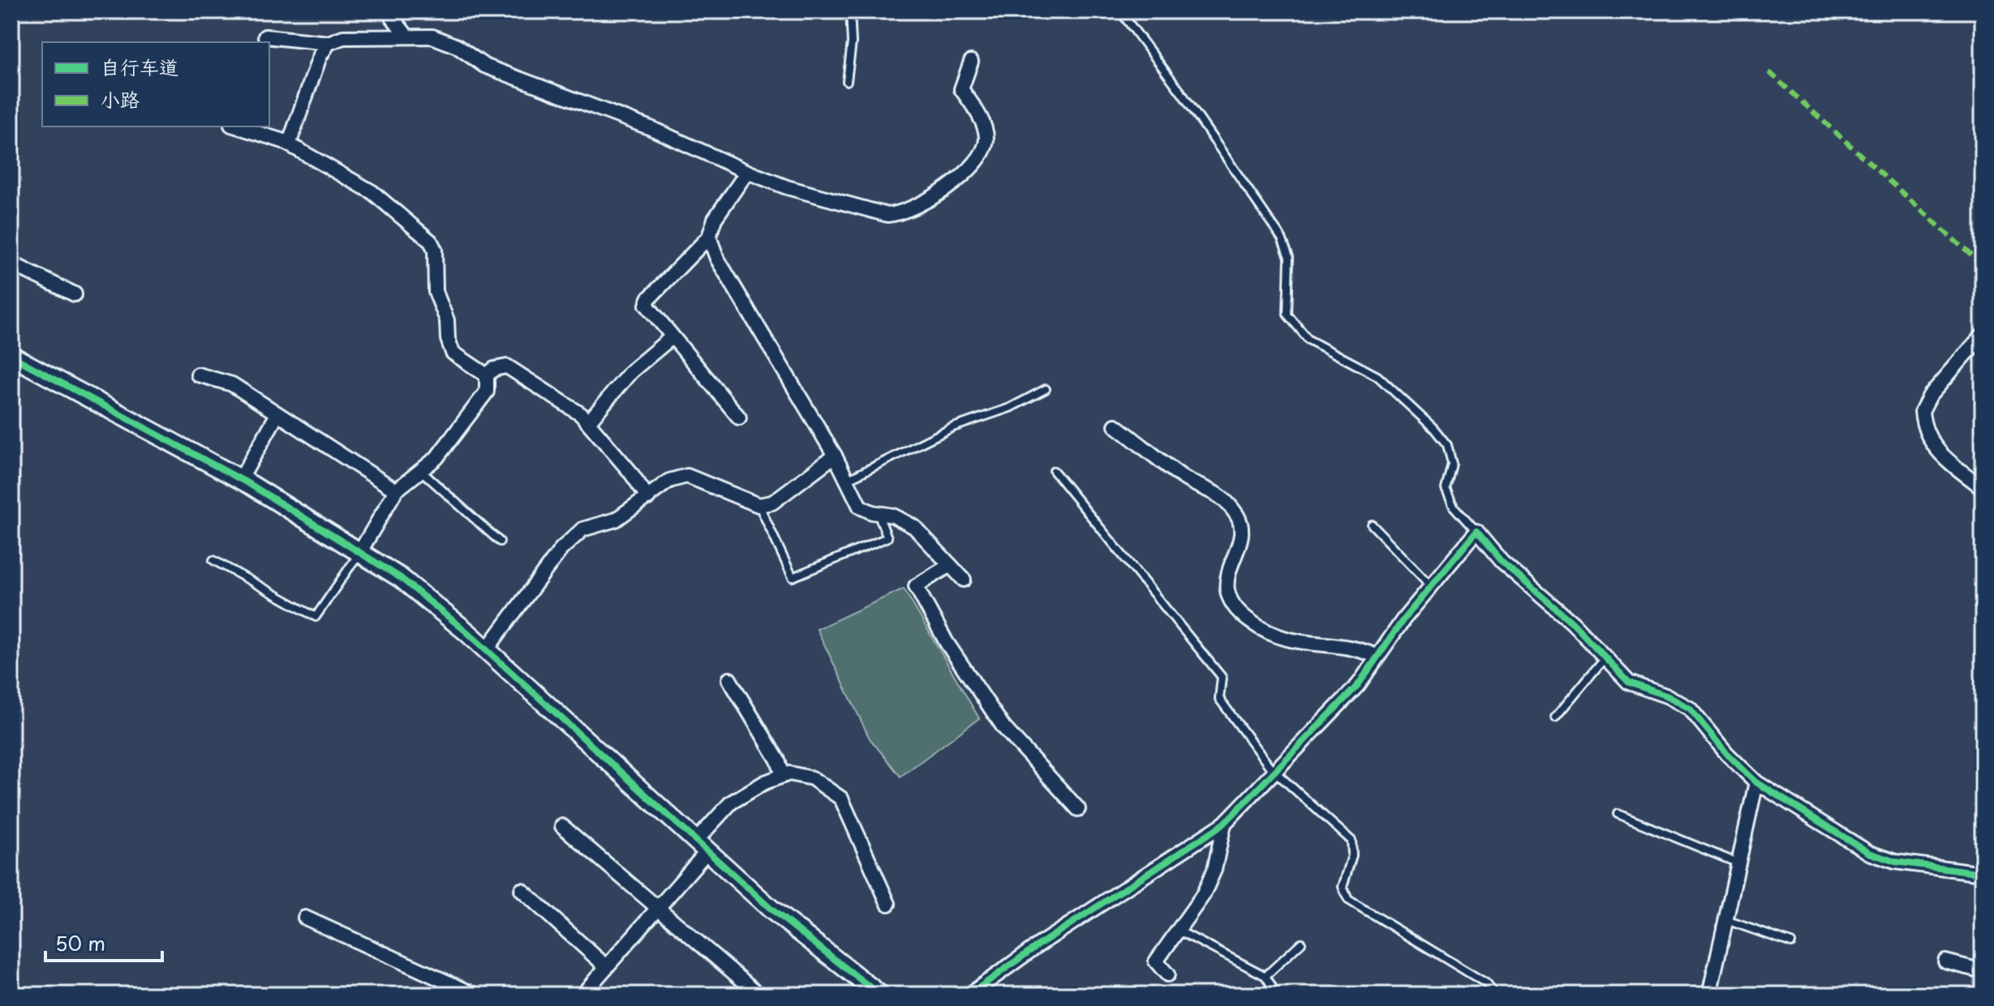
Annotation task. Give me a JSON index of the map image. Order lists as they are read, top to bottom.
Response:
{
  "legend": ["自行车道", "小路"],
  "scale_bar": "50 m"
}
